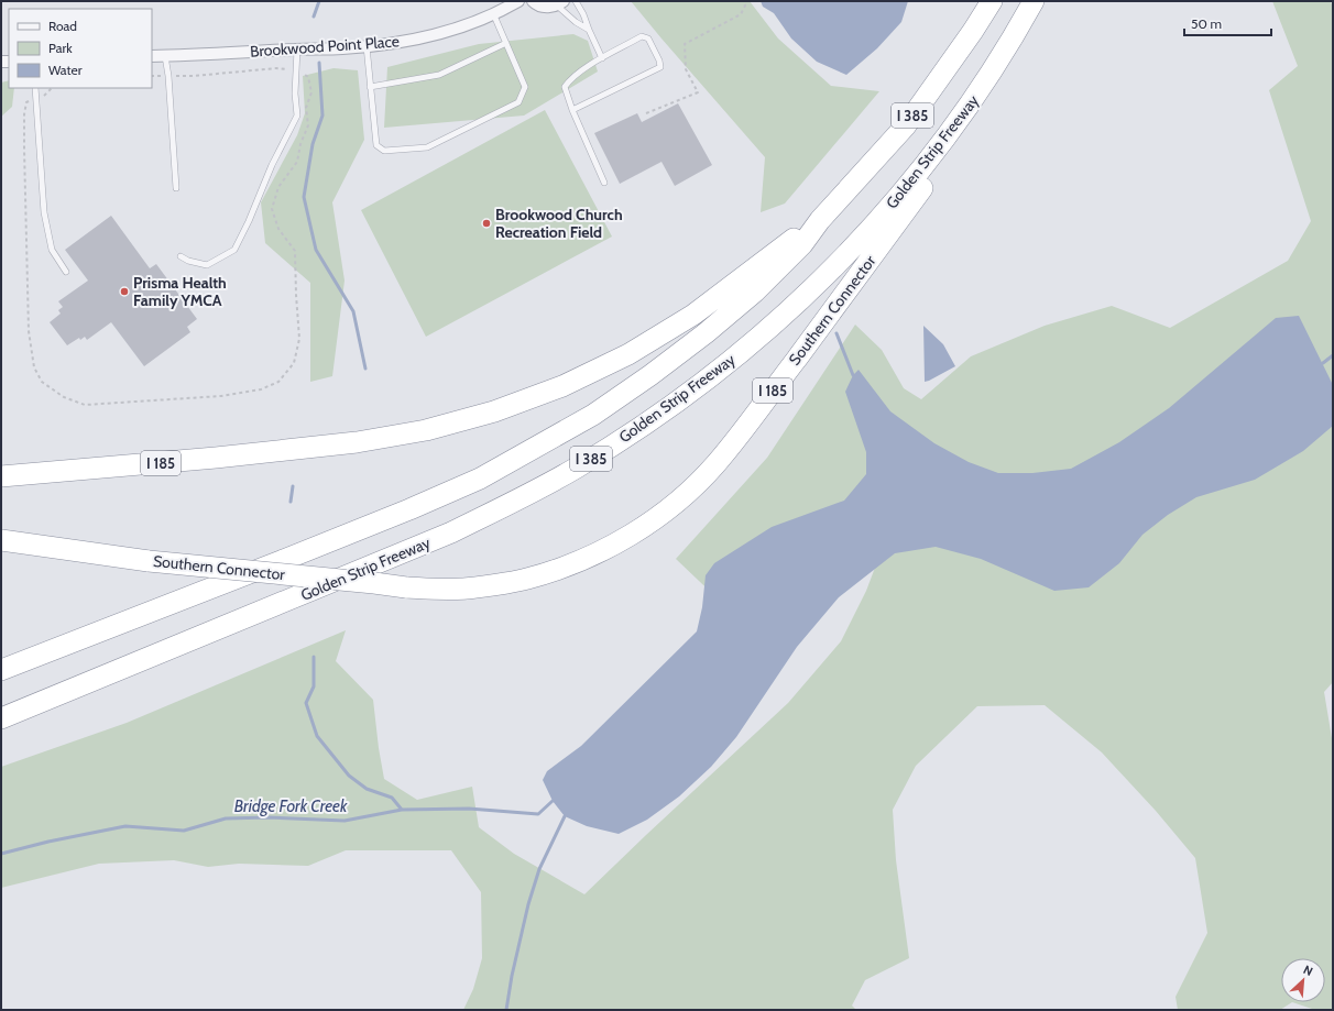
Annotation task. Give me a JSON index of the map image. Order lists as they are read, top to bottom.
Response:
{
  "streets": {
    "highway": [
      "I 385",
      "Golden Strip Freeway",
      "Southern Connector",
      "I 185"
    ],
    "street": ["Brookwood Point Place"]
  },
  "crossings": [
    ["I 385", "I 185"],
    ["Golden Strip Freeway", "Southern Connector"]
  ],
  "water": ["Bridge Fork Creek"],
  "places": ["Brookwood Church Recreation Field", "Prisma Health Family YMCA"],
  "legend": ["Road", "Park", "Water"],
  "scale_bar": "50 m",
  "north": "top right"
}
